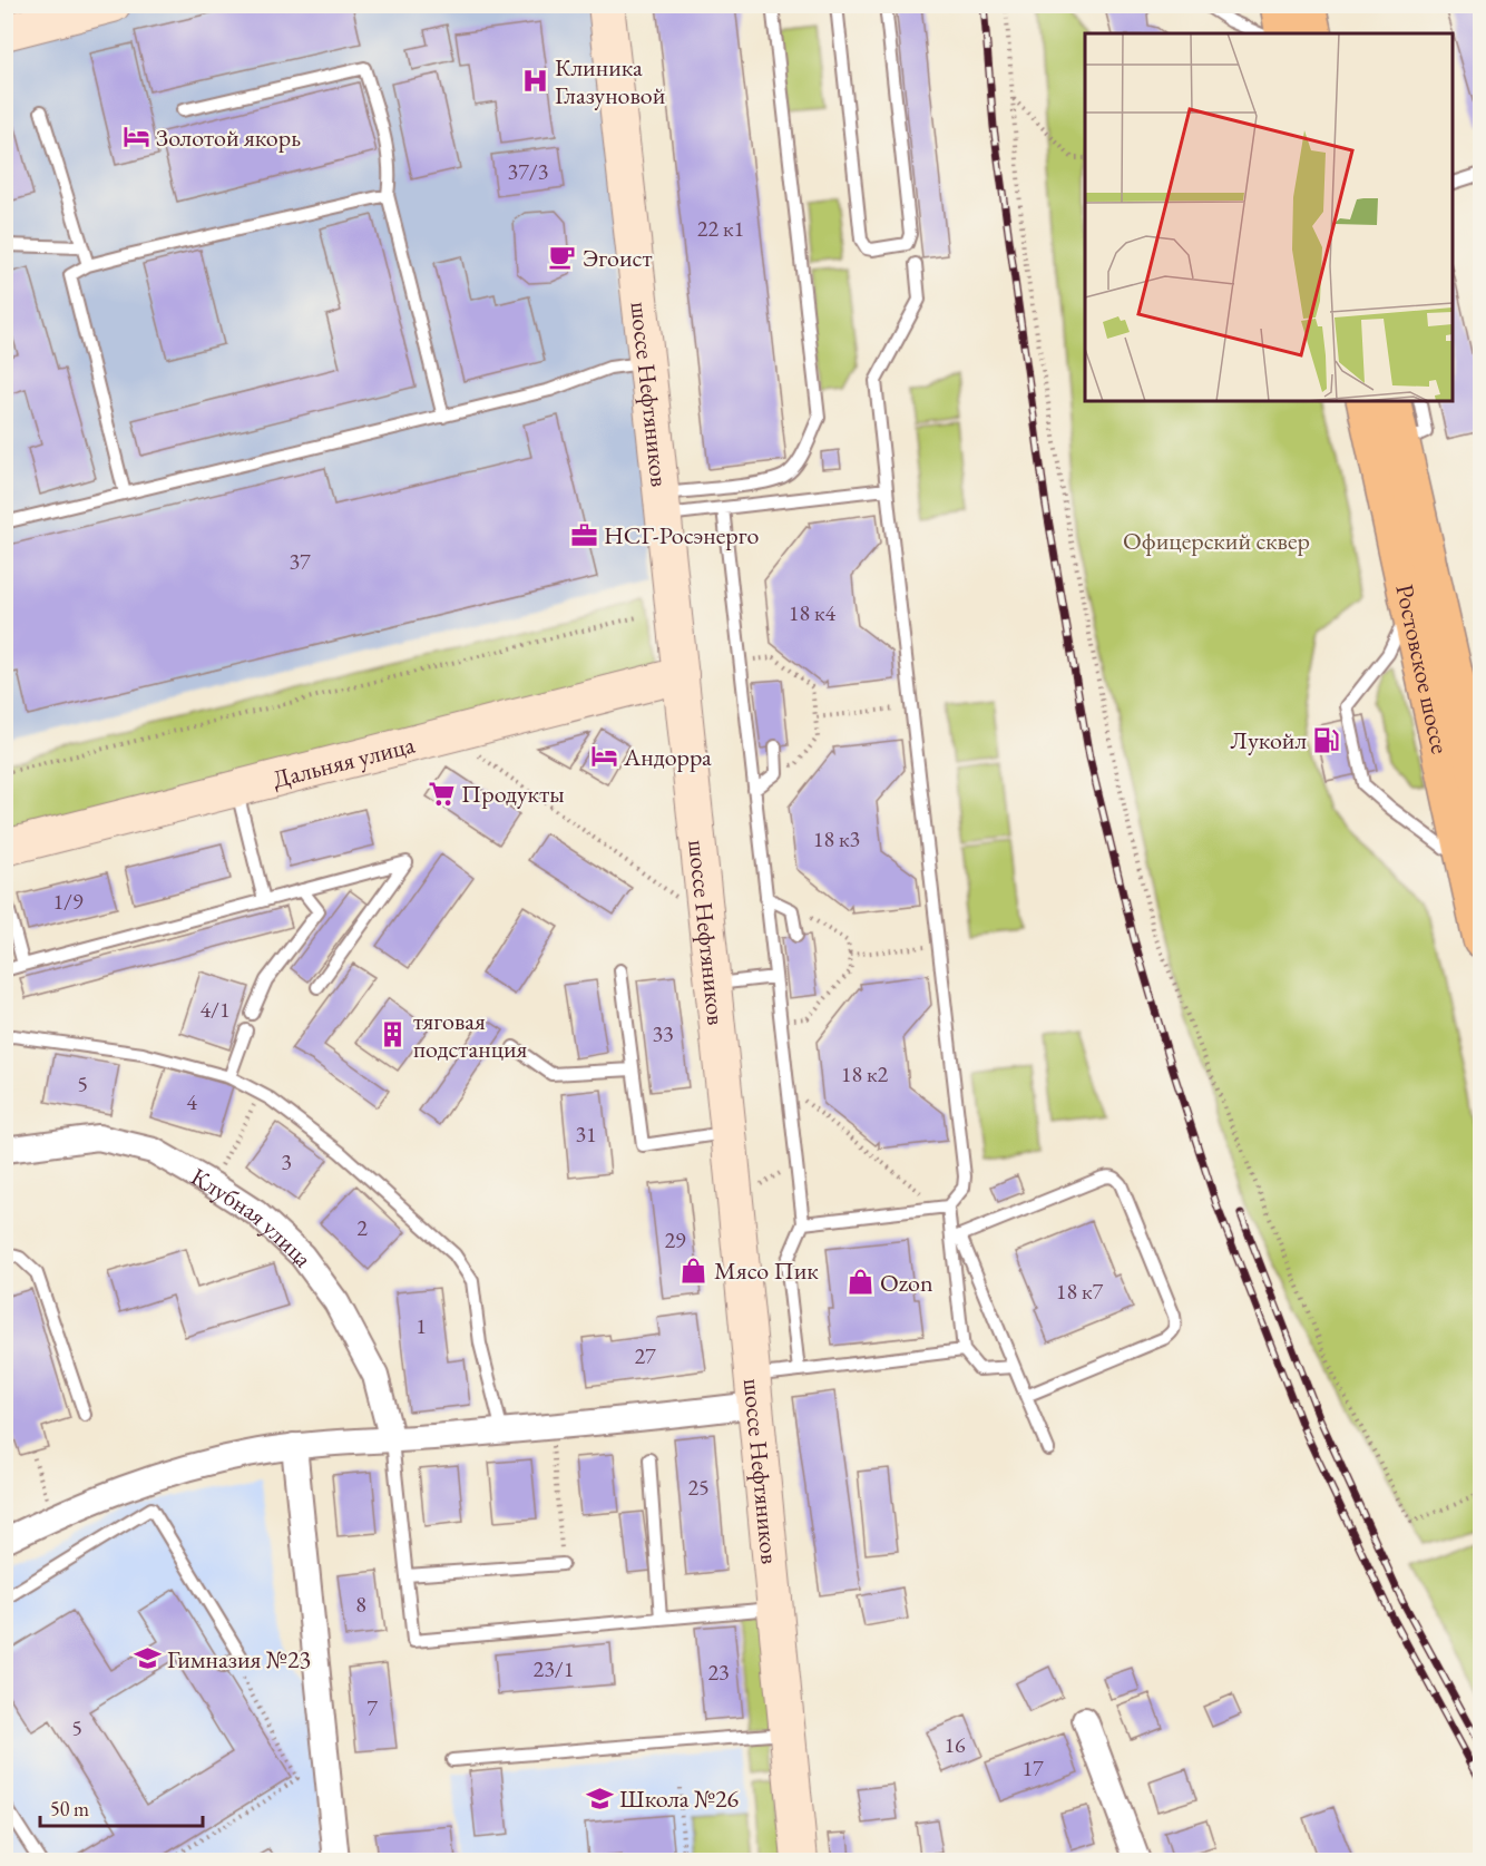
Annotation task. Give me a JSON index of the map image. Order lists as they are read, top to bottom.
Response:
{
  "streets": {
    "main road": ["шоссе Нефтяников", "Ростовское шоссе", "Дальняя улица"],
    "street": ["Клубная улица"]
  },
  "crossings": [
    ["шоссе Нефтяников", "Дальняя улица"]
  ],
  "parks": ["Офицерский сквер"],
  "places": {
    "hospital": ["Клиника Глазуновой"],
    "hotel": ["Золотой якорь", "Андорра"],
    "cafe": ["Эгоист"],
    "office": ["НСГ-Росэнерго"],
    "fuel station": ["Лукойл"],
    "supermarket": ["Продукты"],
    "building": ["тяговая подстанция"],
    "shop": ["Мясо Пик", "Ozon"],
    "school or university": ["Гимназия №23", "Школа №26"]
  },
  "house_numbers": [
    "37/3",
    "22 к1",
    "37",
    "18 к4",
    "18 к3",
    "1/9",
    "4/1",
    "33",
    "18 к2",
    "5",
    "4",
    "31",
    "3",
    "2",
    "29",
    "18 к7",
    "1",
    "27",
    "25",
    "8",
    "23/1",
    "23",
    "7",
    "5",
    "16",
    "17"
  ],
  "scale_bar": "50 m"
}
